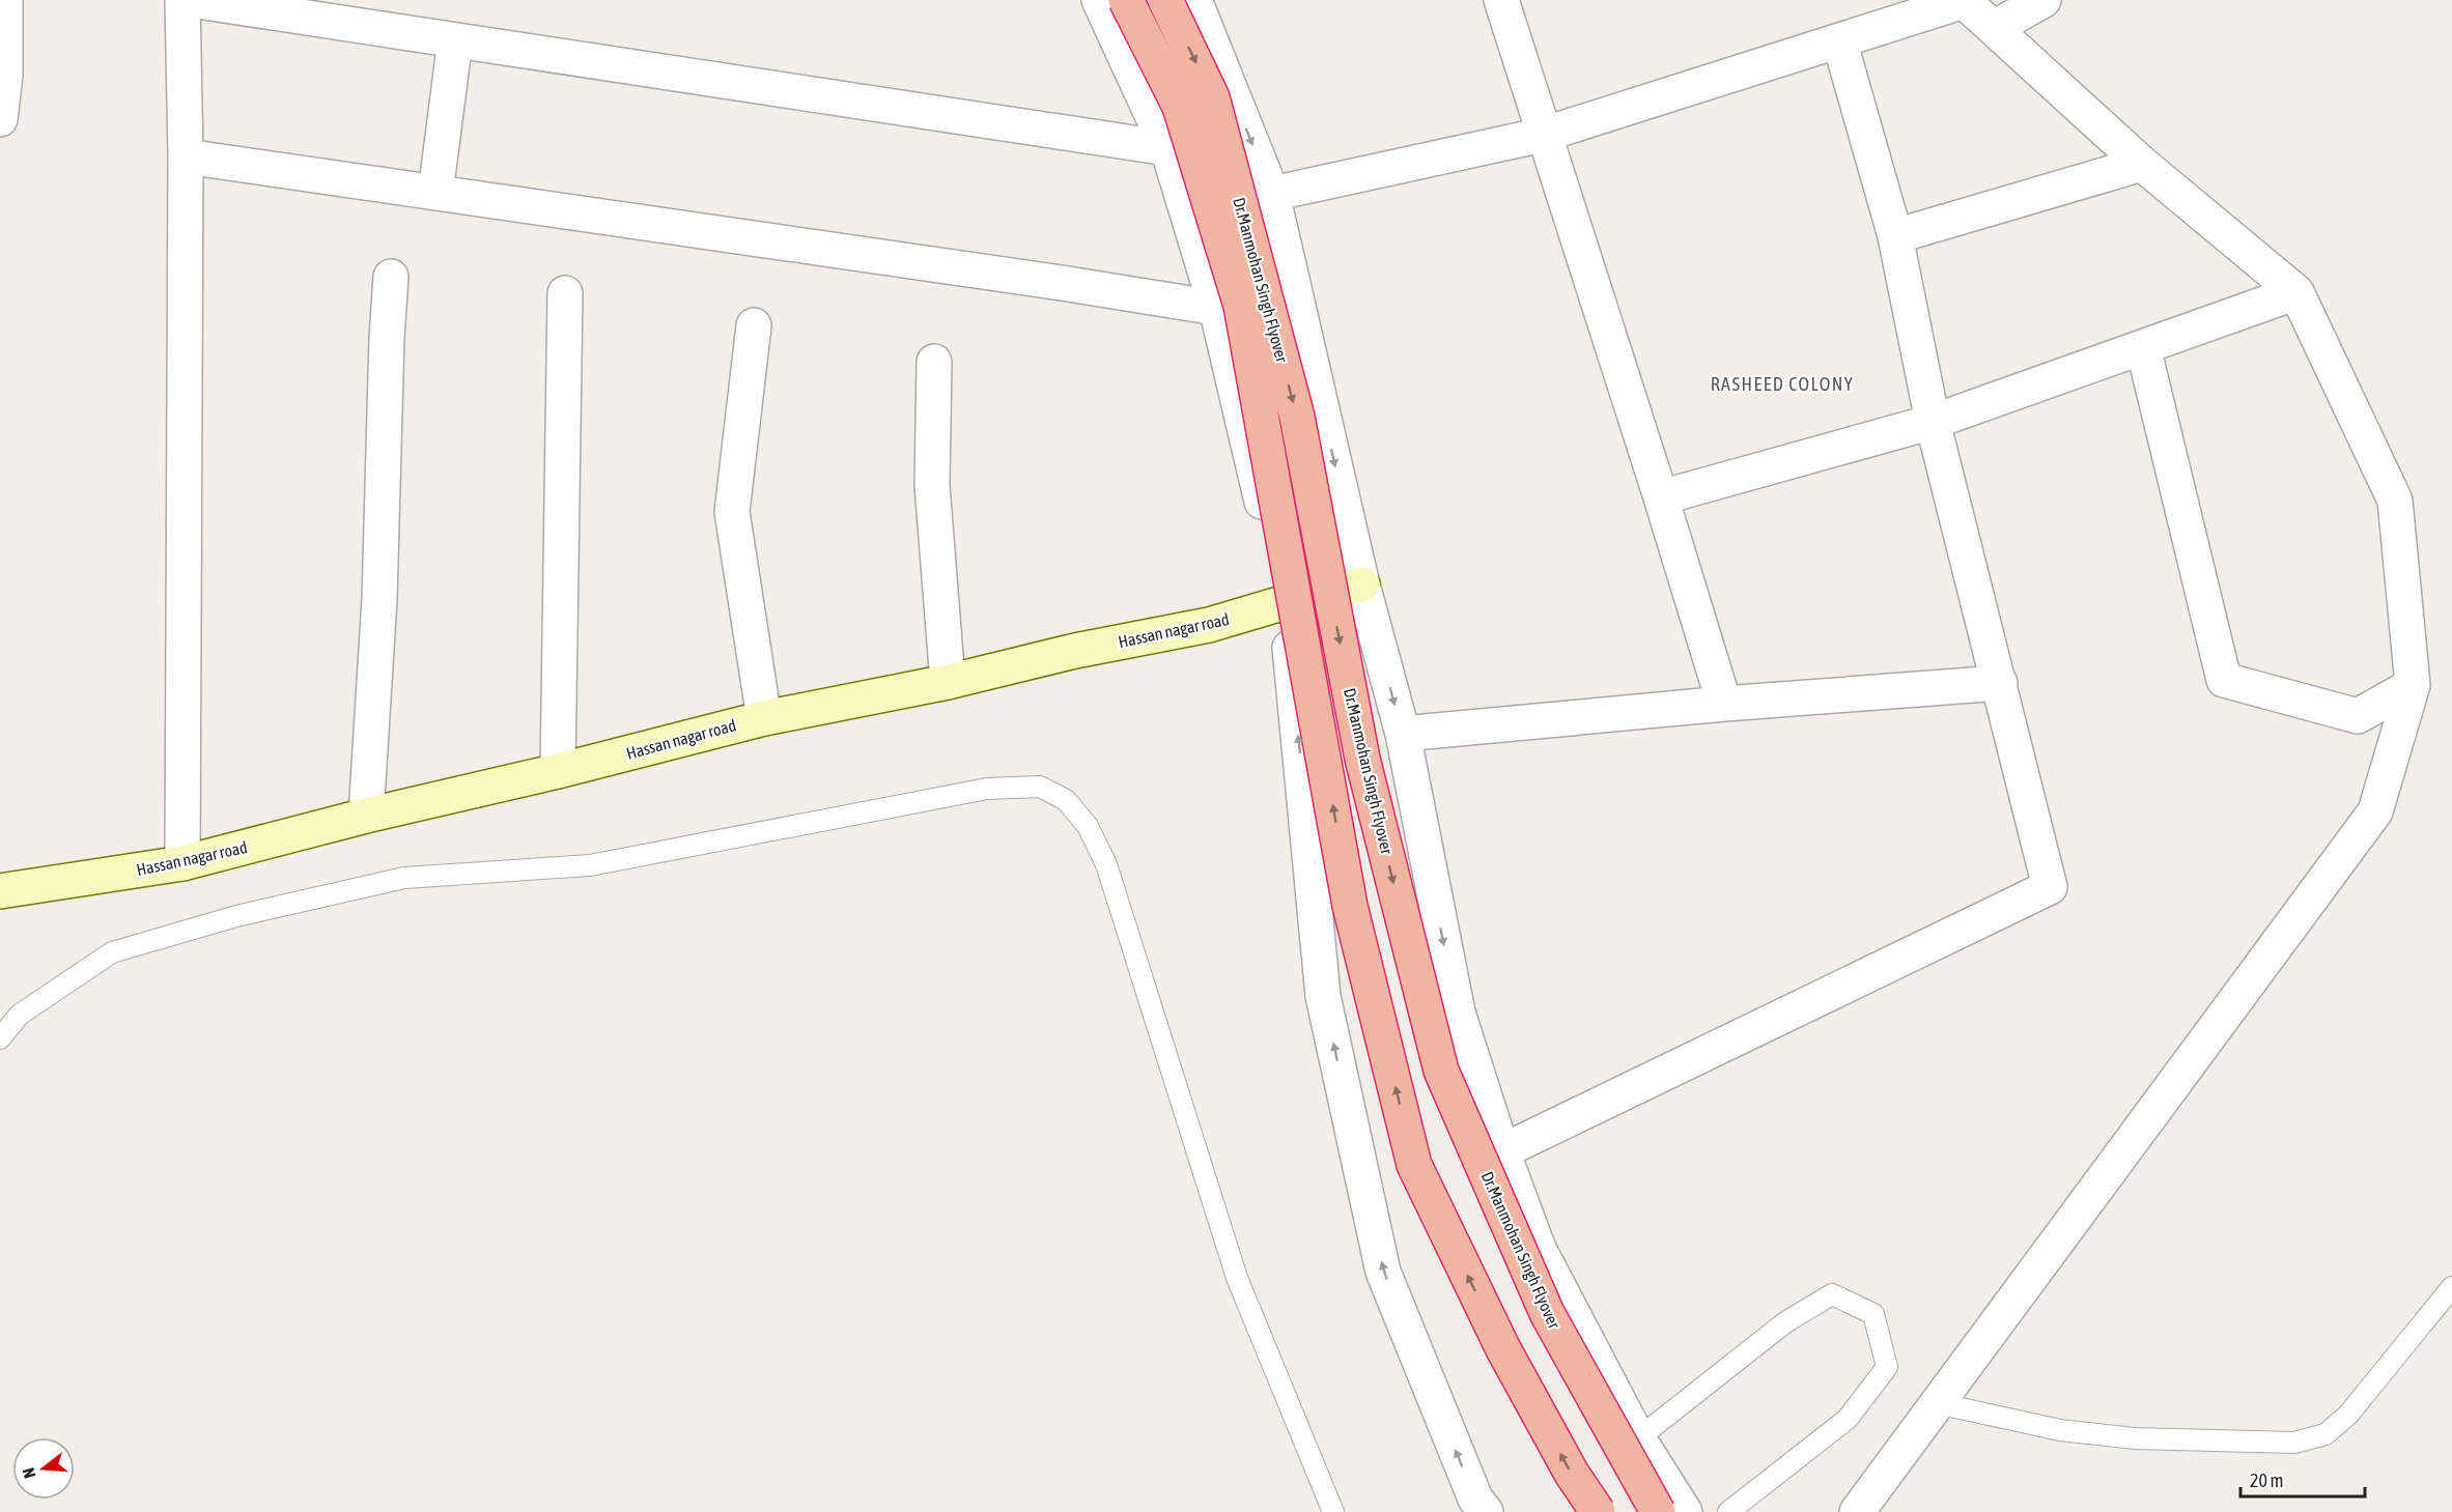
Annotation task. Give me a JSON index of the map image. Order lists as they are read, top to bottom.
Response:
{
  "streets": {
    "highway": ["Dr.Manmohan Singh Flyover"],
    "main road": ["Hassan nagar road"]
  },
  "districts": ["RASHEED COLONY"],
  "scale_bar": "20 m",
  "north": "left"
}
